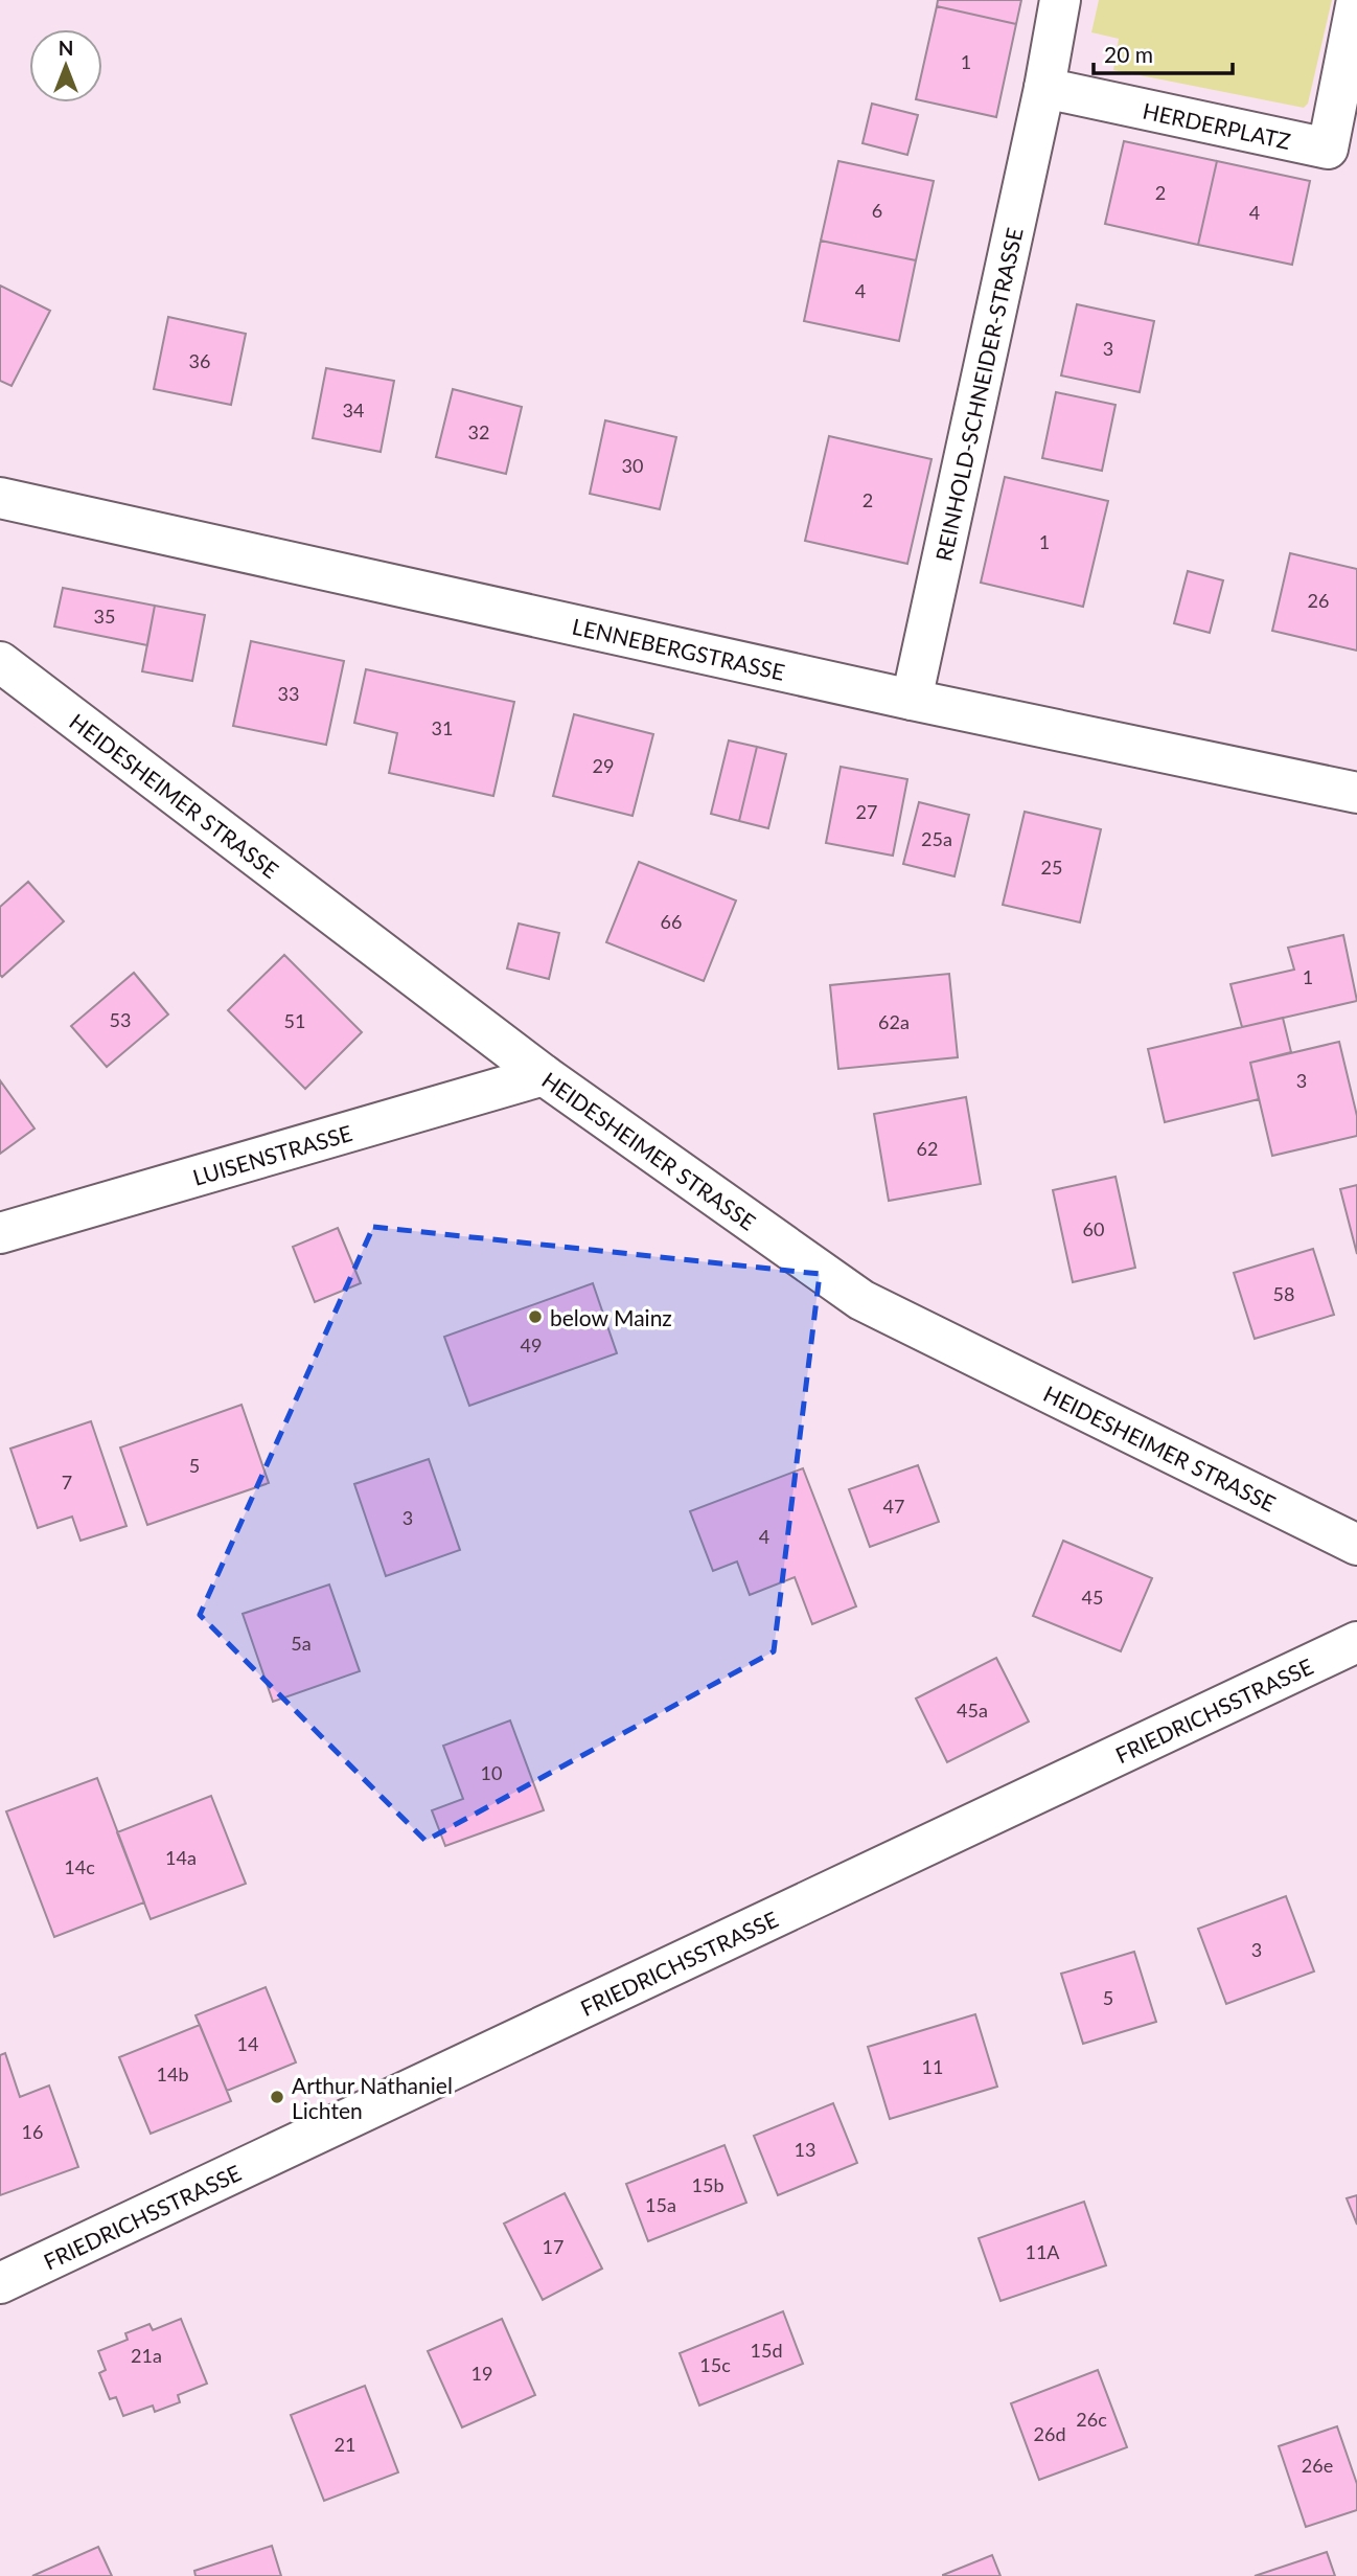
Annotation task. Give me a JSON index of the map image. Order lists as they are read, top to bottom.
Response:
{
  "streets": {
    "street": [
      "HERDERPLATZ",
      "REINHOLD-SCHNEIDER-STRASSE",
      "LENNEBERGSTRASSE",
      "HEIDESHEIMER STRASSE",
      "LUISENSTRASSE",
      "FRIEDRICHSSTRASSE"
    ]
  },
  "crossings": [
    ["HERDERPLATZ", "REINHOLD-SCHNEIDER-STRASSE"],
    ["REINHOLD-SCHNEIDER-STRASSE", "LENNEBERGSTRASSE"],
    ["HEIDESHEIMER STRASSE", "LUISENSTRASSE"]
  ],
  "places": ["below Mainz", "Arthur Nathaniel Lichten"],
  "house_numbers": [
    "1",
    "2",
    "6",
    "4",
    "4",
    "3",
    "36",
    "34",
    "32",
    "30",
    "2",
    "1",
    "26",
    "35",
    "33",
    "31",
    "29",
    "27",
    "25a",
    "25",
    "66",
    "1",
    "53",
    "51",
    "62a",
    "3",
    "62",
    "60",
    "58",
    "49",
    "5",
    "7",
    "47",
    "3",
    "4",
    "45",
    "5a",
    "45a",
    "10",
    "14a",
    "14c",
    "3",
    "5",
    "14",
    "11",
    "14b",
    "16",
    "13",
    "15b",
    "15a",
    "17",
    "11A",
    "15d",
    "21a",
    "15c",
    "19",
    "26c",
    "26d",
    "21",
    "26e"
  ],
  "scale_bar": "20 m",
  "north": "top"
}
